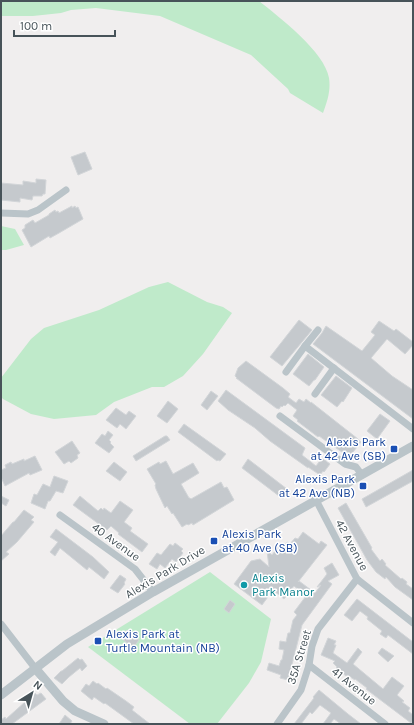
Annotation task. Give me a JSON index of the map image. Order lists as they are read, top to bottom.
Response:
{
  "streets": {
    "street": [
      "40 Avenue",
      "42 Avenue",
      "Alexis Park Drive",
      "35A Street",
      "41 Avenue"
    ]
  },
  "crossings": [
    ["40 Avenue", "Alexis Park Drive"],
    ["42 Avenue", "Alexis Park Drive"],
    ["42 Avenue", "35A Street"],
    ["35A Street", "41 Avenue"]
  ],
  "places": {
    "transit": [
      "Alexis Park at 42 Ave (SB)",
      "Alexis Park at 42 Ave (NB)",
      "Alexis Park at 40 Ave (SB)",
      "Alexis Park at Turtle Mountain (NB)"
    ],
    "other": ["Alexis Park Manor"]
  },
  "scale_bar": "100 m",
  "north": "top right"
}
